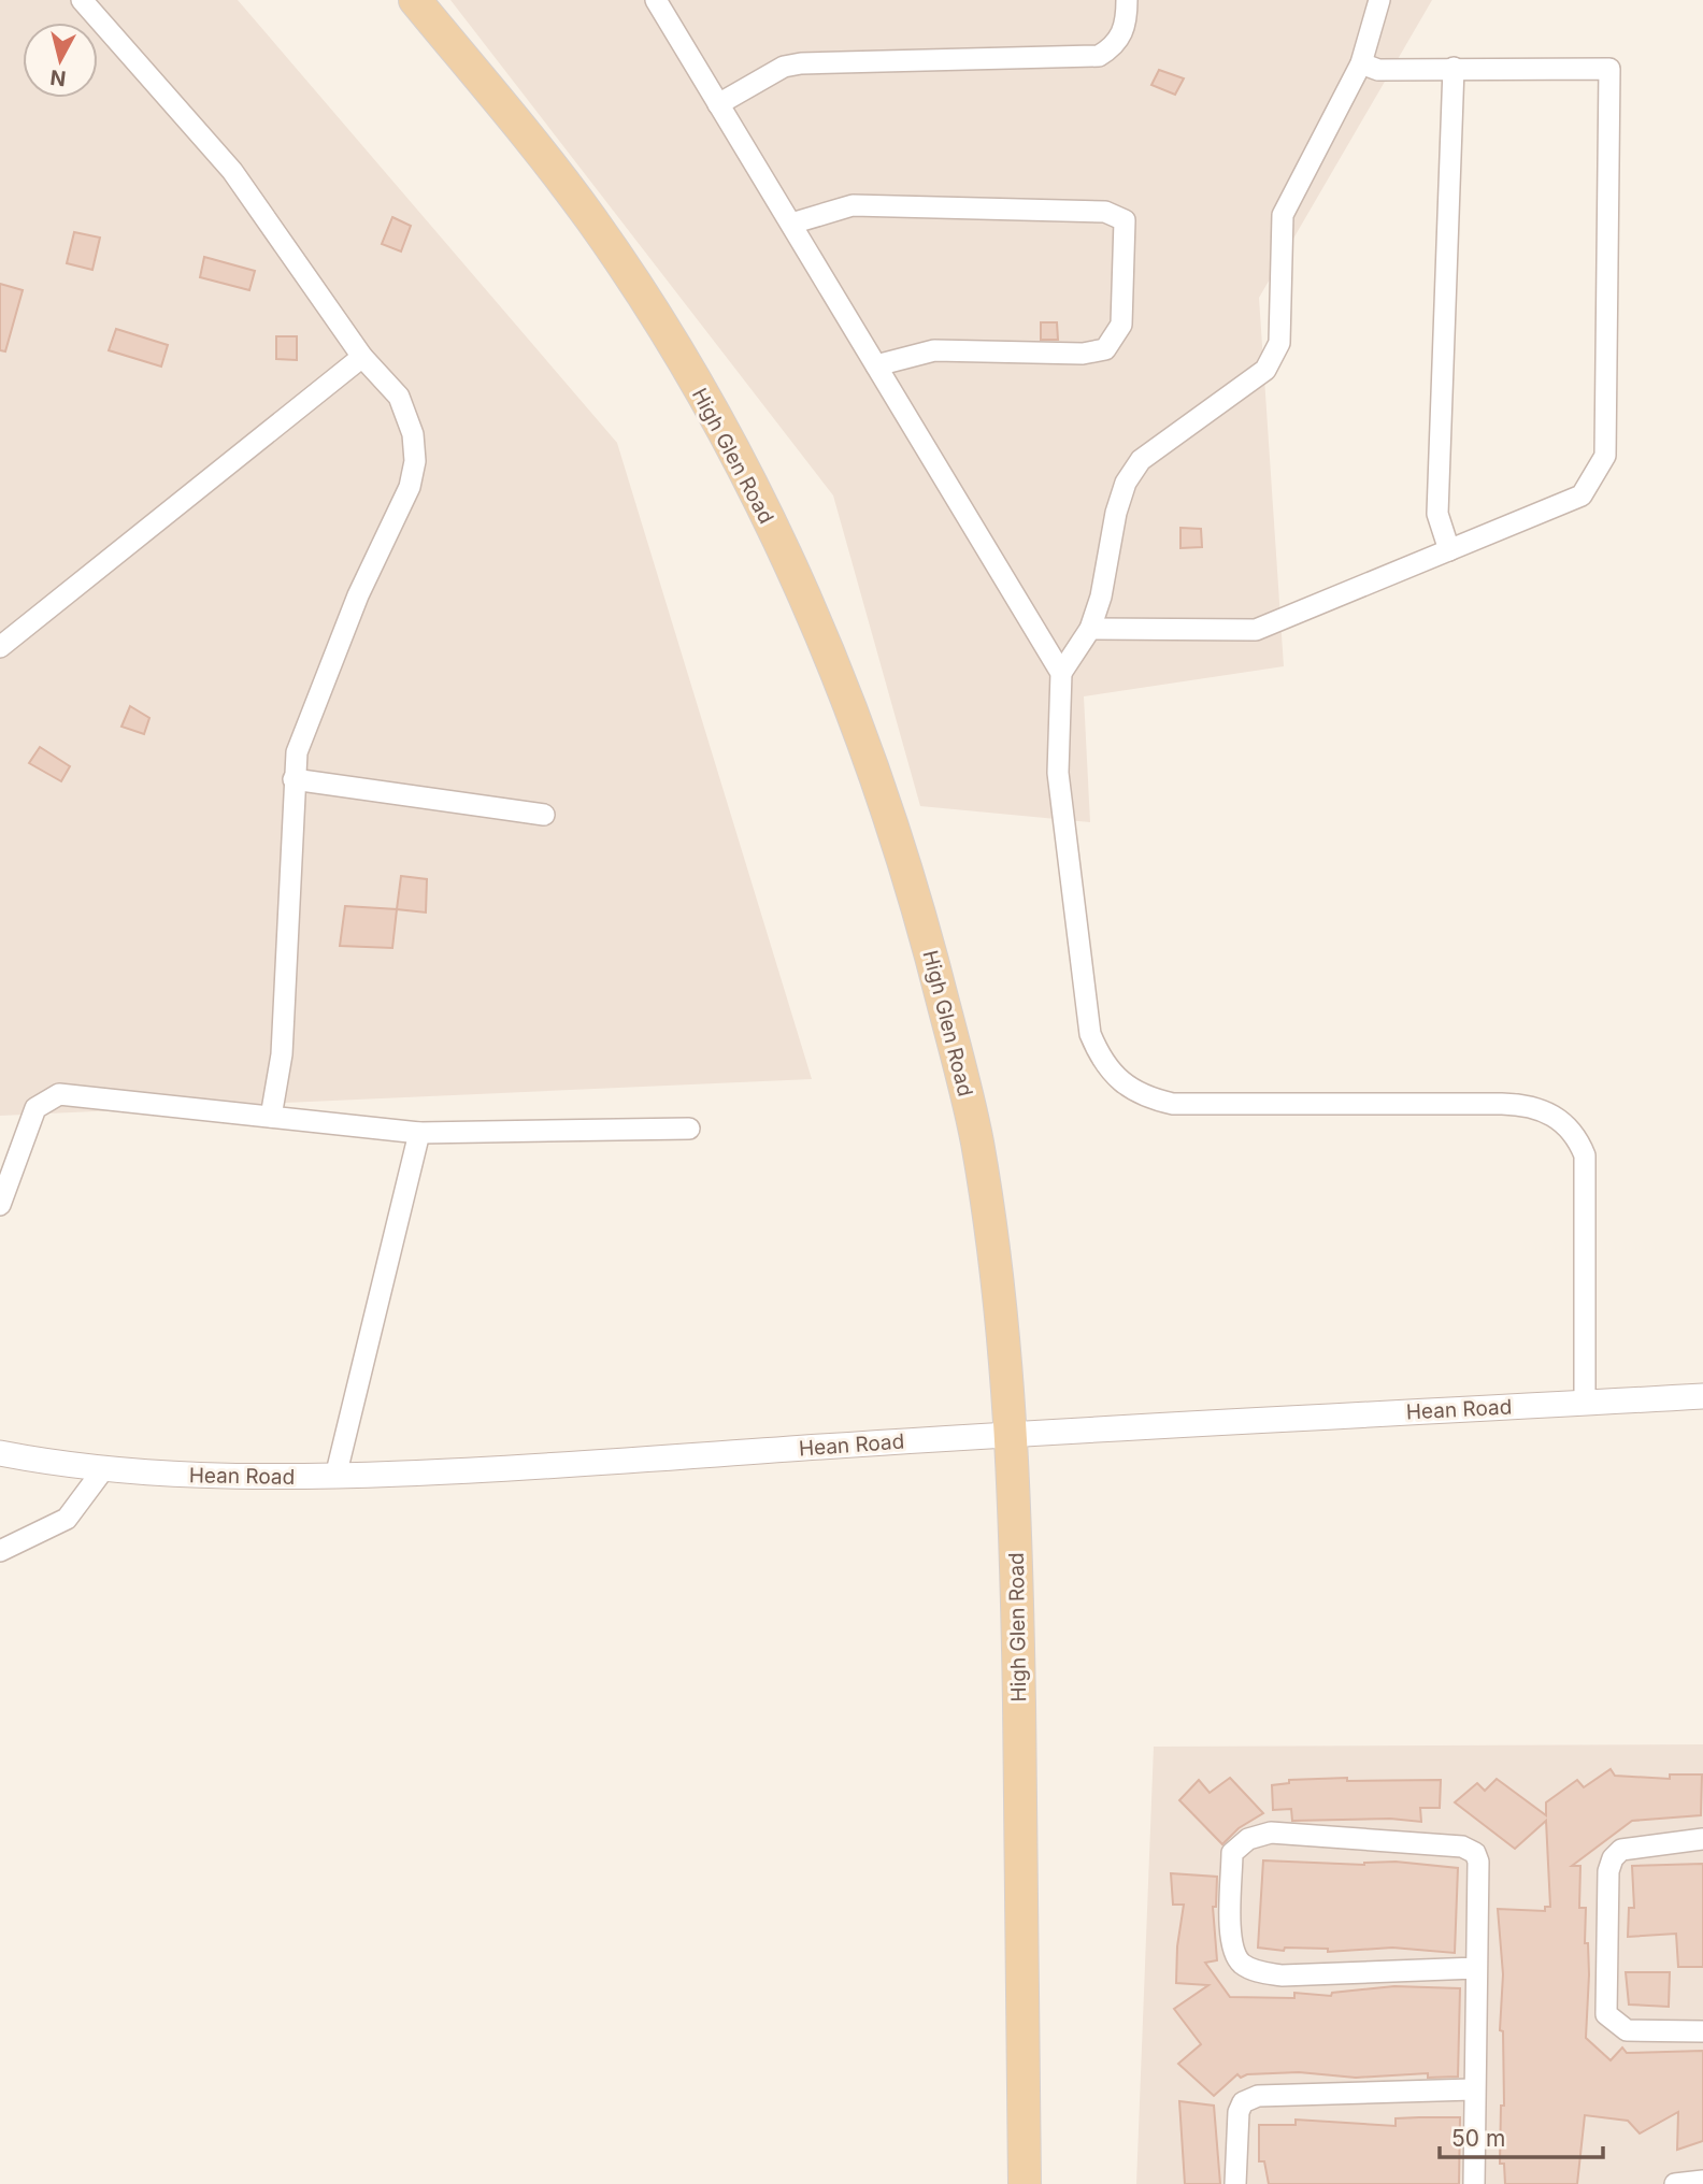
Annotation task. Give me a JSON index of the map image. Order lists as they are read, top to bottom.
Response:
{
  "streets": {
    "main road": ["High Glen Road"],
    "street": ["Hean Road"]
  },
  "crossings": [
    ["High Glen Road", "Hean Road"]
  ],
  "scale_bar": "50 m",
  "north": "bottom"
}
